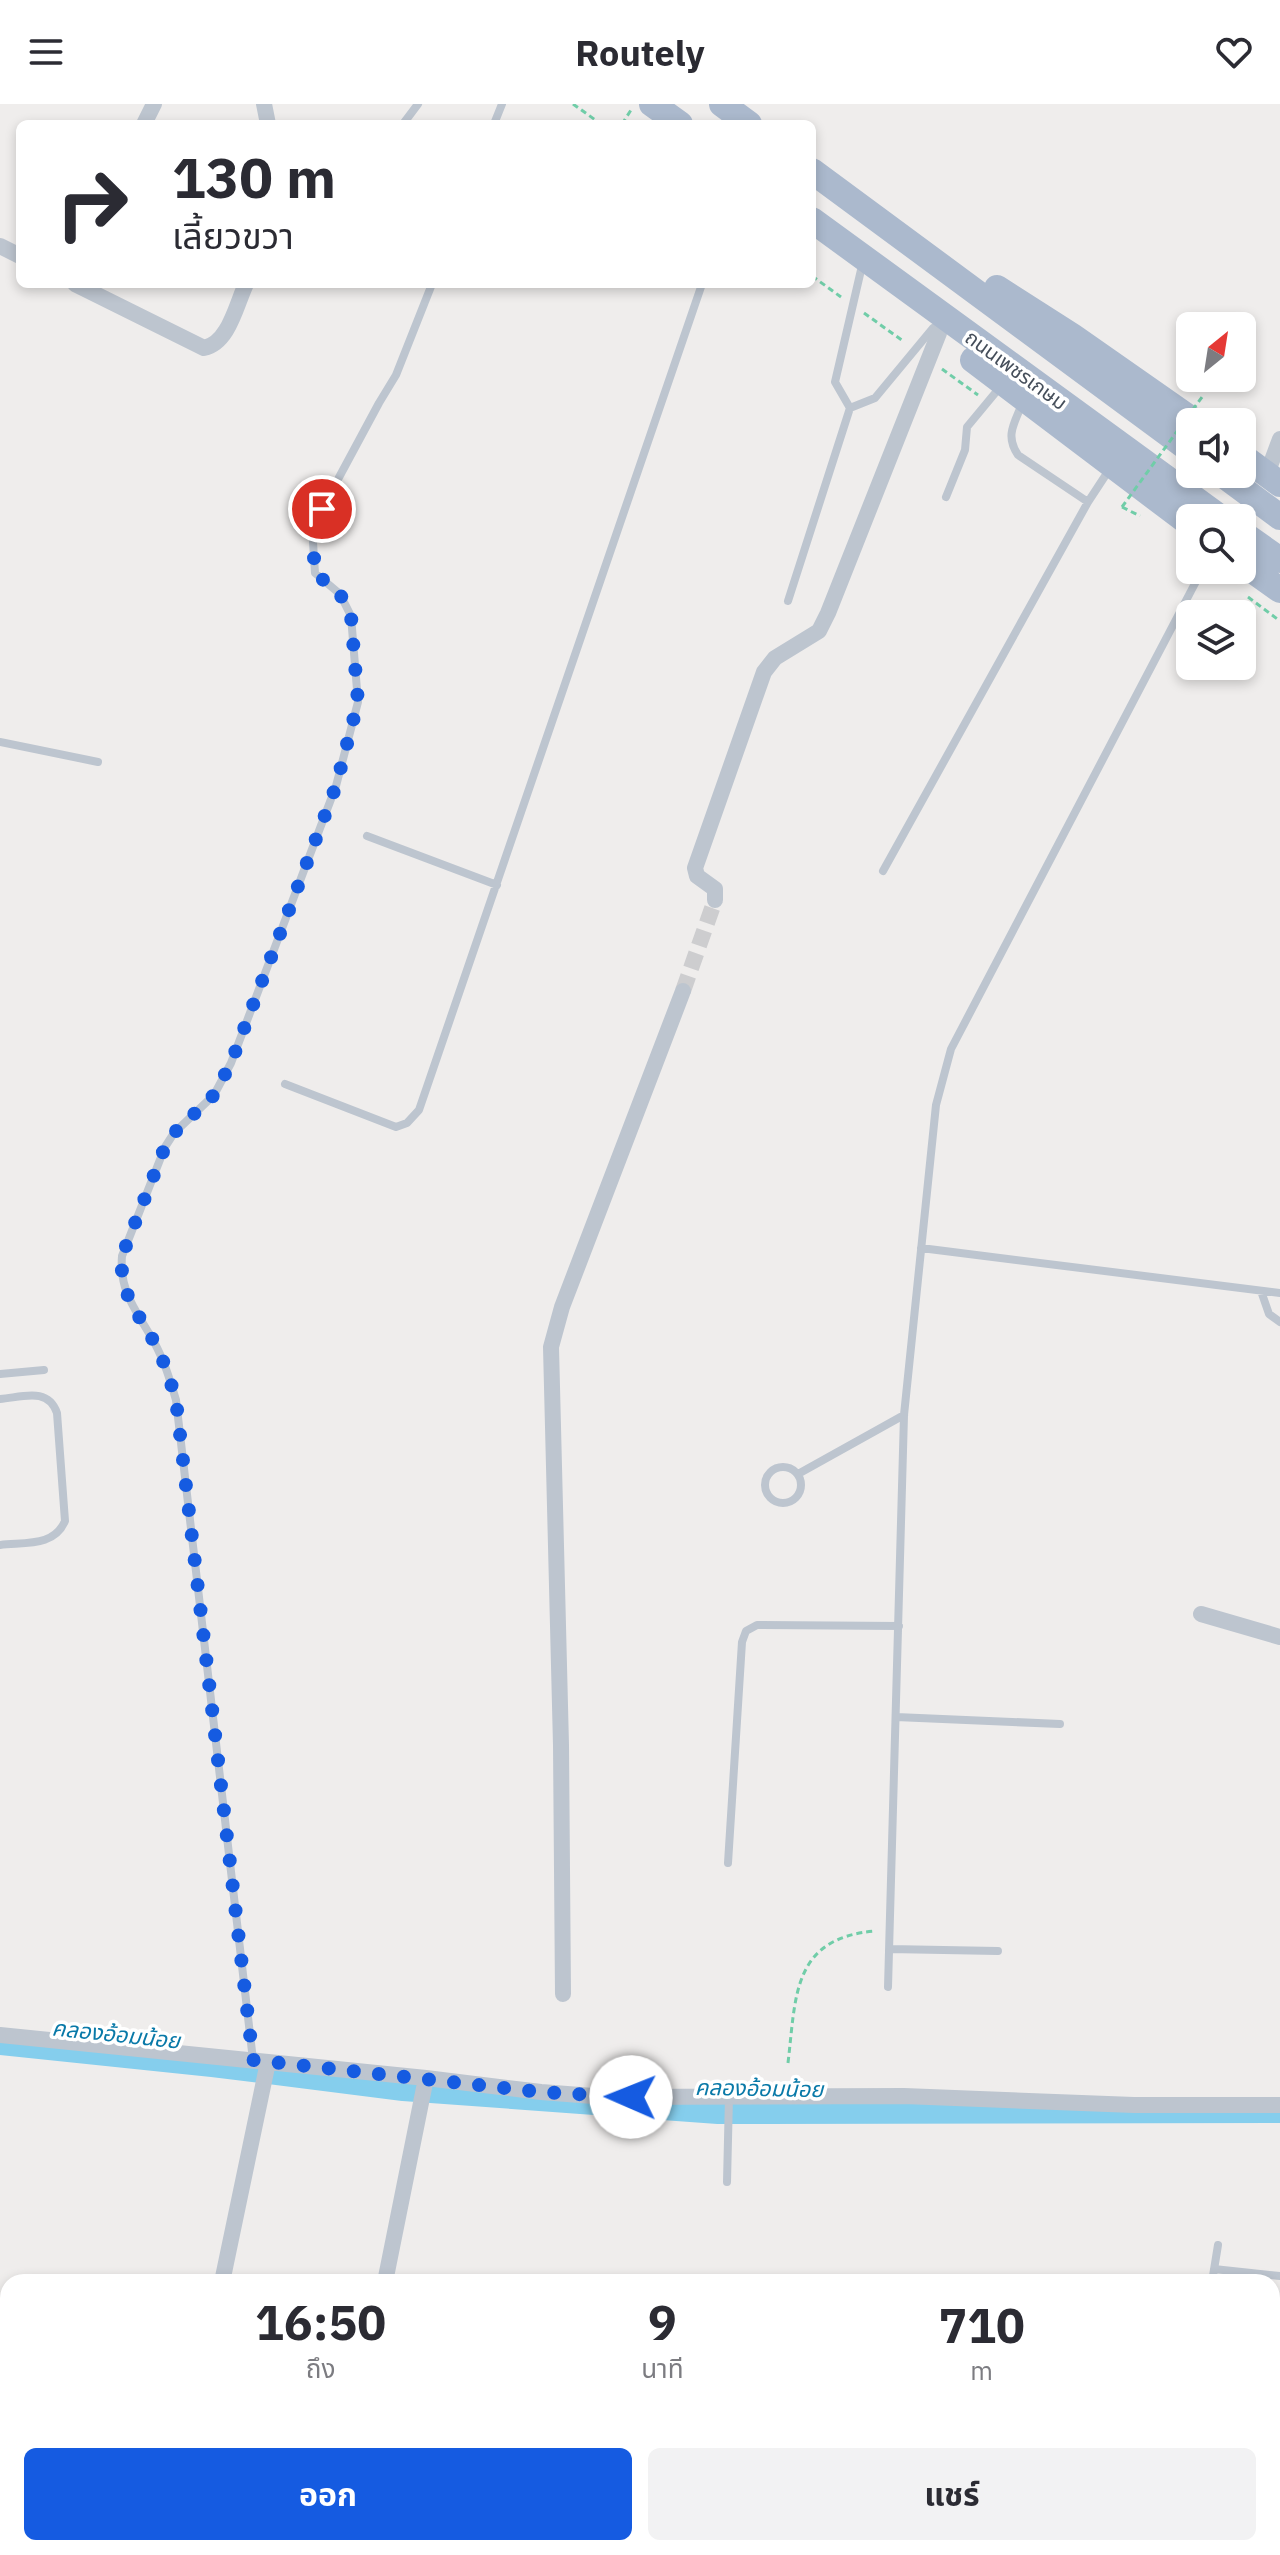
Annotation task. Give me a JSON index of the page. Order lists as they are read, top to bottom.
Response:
{
  "streets": {
    "main road": ["ถนนเพชรเกษม"]
  },
  "water": ["คลองอ้อมน้อย"],
  "north": "top right",
  "page": {
    "header": "Routely",
    "turn": ["130 m", "เลี้ยวขวา"],
    "eta": [
      "16:50",
      "ถึง",
      "9",
      "นาที",
      "710",
      "m"
    ],
    "buttons": ["ออก", "แชร์"]
  }
}
